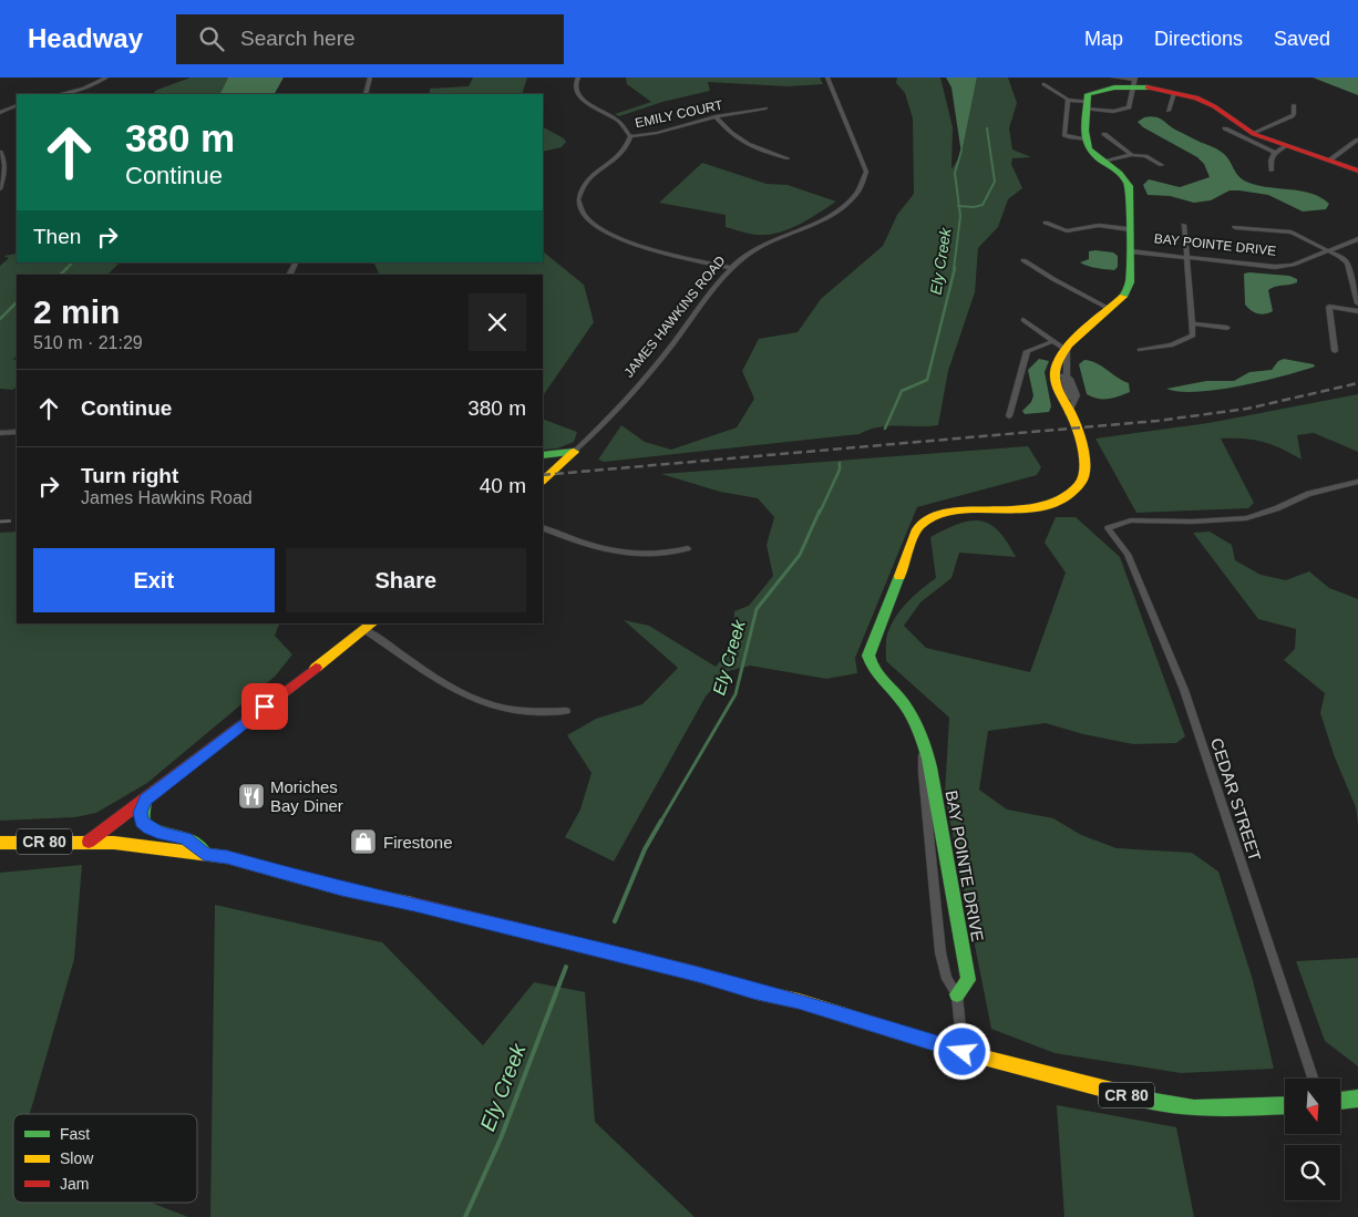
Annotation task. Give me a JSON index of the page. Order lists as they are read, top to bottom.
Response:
{
  "streets": {
    "street": [
      "EMILY COURT",
      "BAY POINTE DRIVE",
      "JAMES HAWKINS ROAD",
      "CEDAR STREET",
      "CR 80"
    ]
  },
  "crossings": [
    ["BAY POINTE DRIVE", "CR 80"]
  ],
  "water": ["Ely Creek"],
  "places": {
    "restaurant": ["Moriches Bay Diner"],
    "shop": ["Firestone"]
  },
  "legend": ["Fast", "Slow", "Jam"],
  "north": "bottom",
  "page": {
    "header": "Headway",
    "search": "Search here",
    "nav": ["Map", "Directions", "Saved"],
    "turn": ["380 m", "Continue"],
    "then": "Then",
    "heading": ["2 min", "510 m · 21:29"],
    "list": [
      {
        "name": "Continue",
        "value": "380 m"
      },
      {
        "name": "Turn right",
        "note": "James Hawkins Road",
        "value": "40 m"
      }
    ],
    "buttons": ["Exit", "Share"]
  }
}
